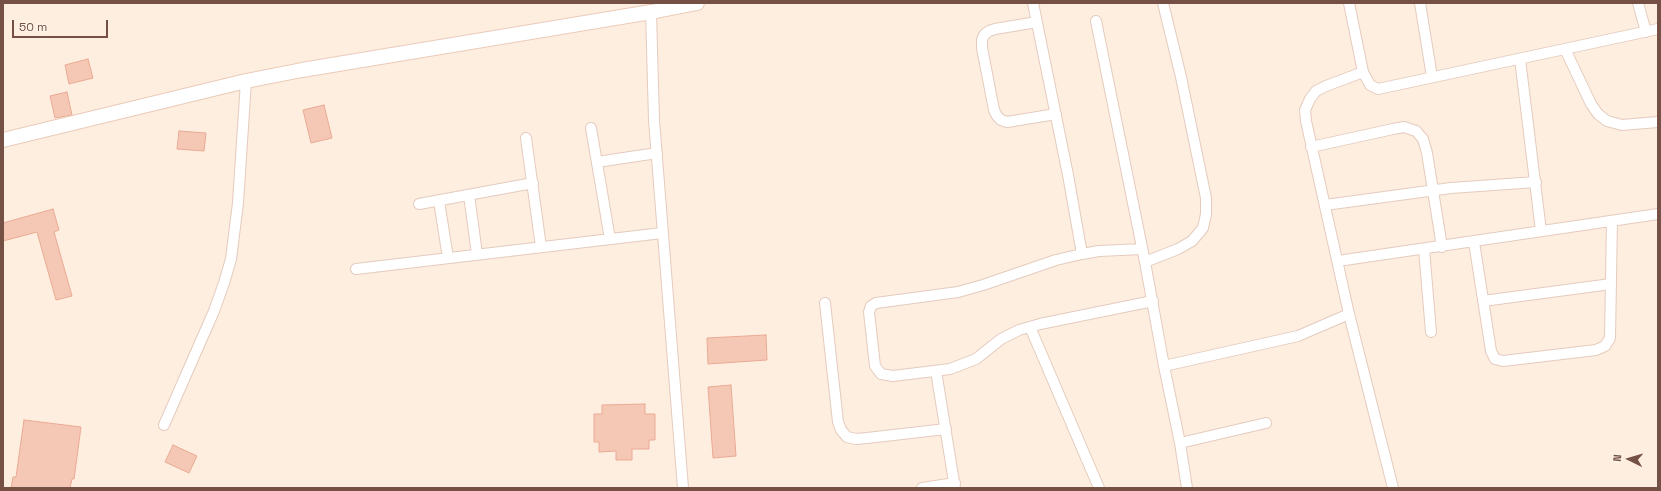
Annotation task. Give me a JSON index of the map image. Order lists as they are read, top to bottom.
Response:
{
  "scale_bar": "50 m",
  "north": "left"
}
